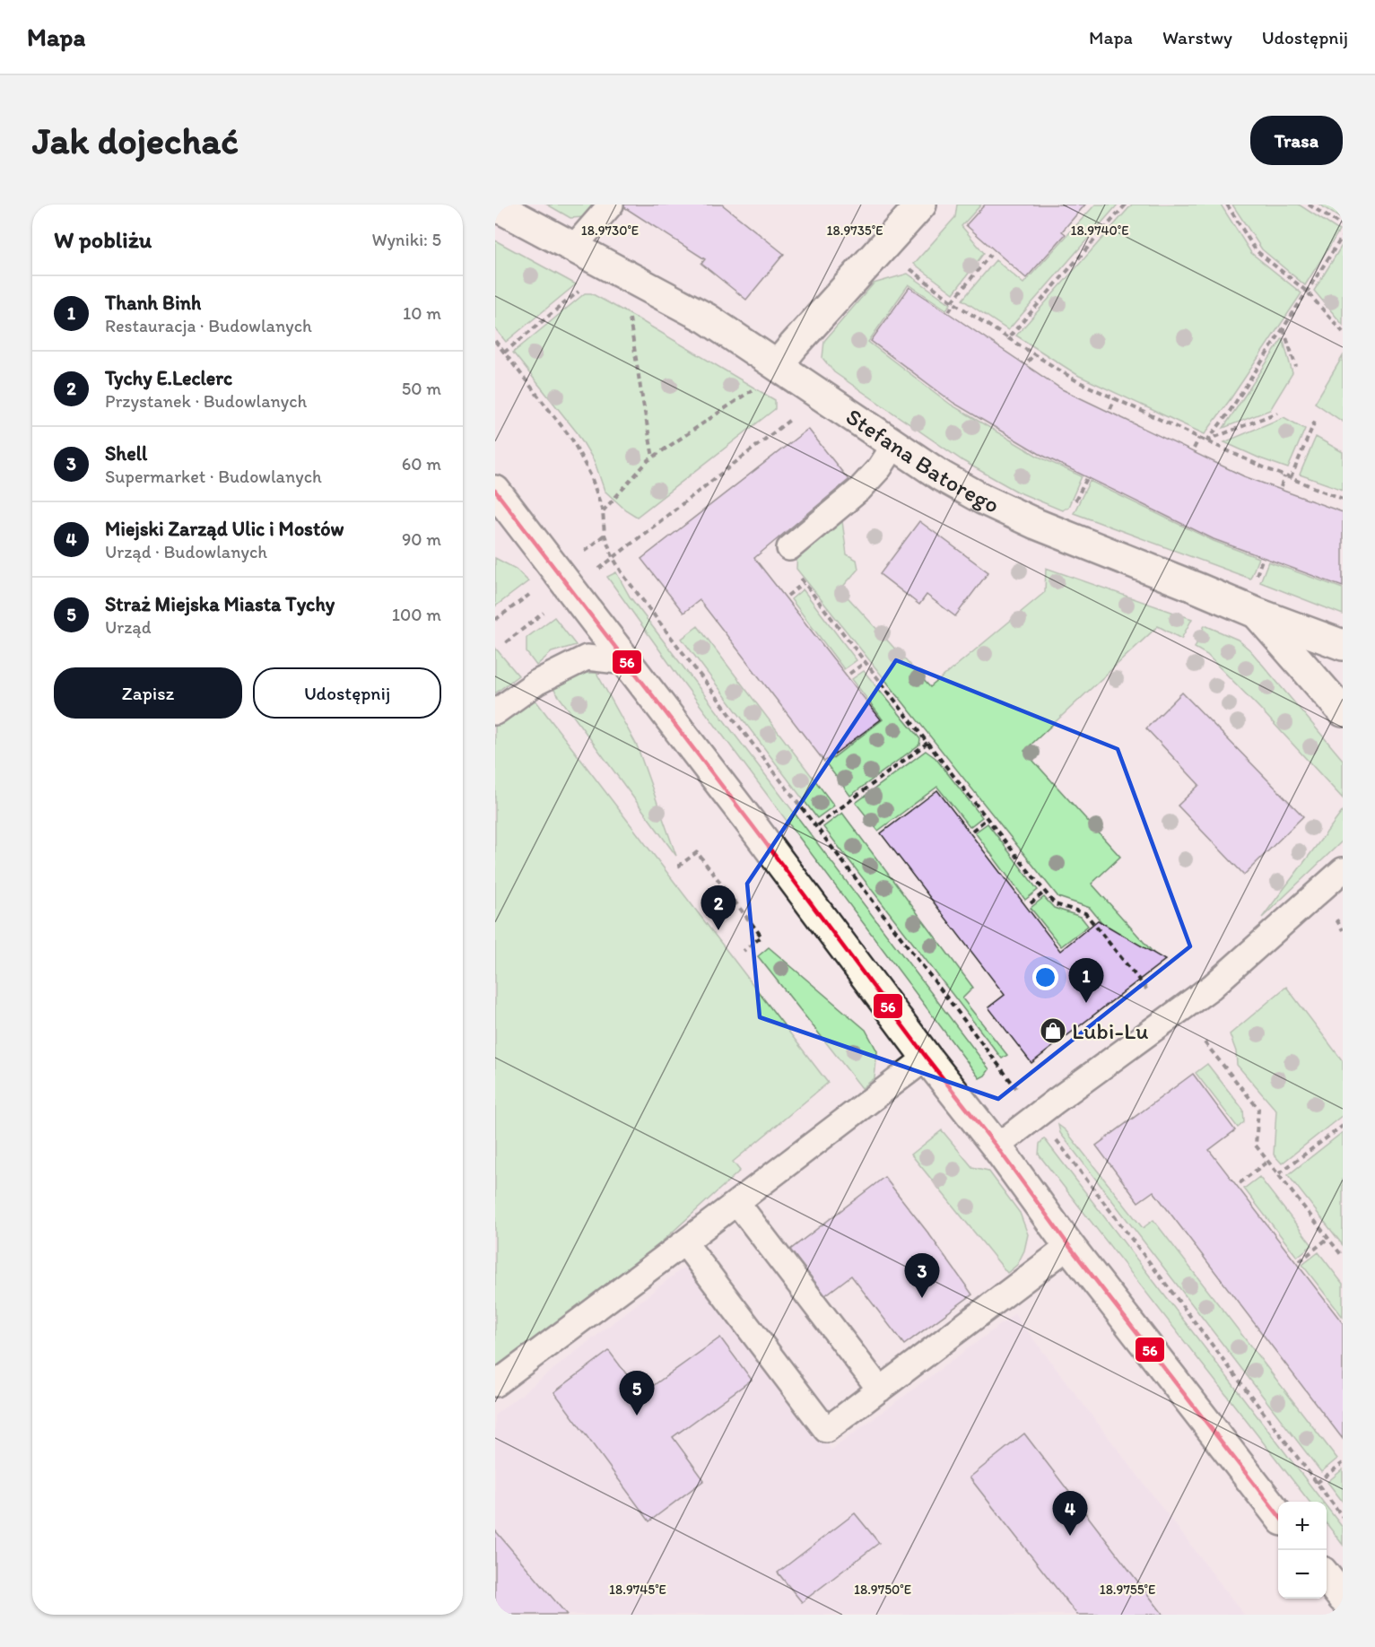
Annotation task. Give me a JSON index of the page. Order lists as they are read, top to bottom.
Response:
{
  "streets": {
    "street": ["Stefana Batorego"]
  },
  "places": {
    "shop": ["Lubi-Lu"]
  },
  "lines": ["transit line 56"],
  "page": {
    "header": "Mapa",
    "nav": ["Mapa", "Warstwy", "Udostępnij"],
    "buttons": [
      "Trasa",
      ["Zapisz", "Udostępnij"]
    ],
    "title": "Jak dojechać",
    "heading": ["W pobliżu", "Wyniki: 5"],
    "list": [
      {
        "mark": "1",
        "name": "Thanh Binh",
        "note": "Restauracja · Budowlanych",
        "value": "10 m"
      },
      {
        "mark": "2",
        "name": "Tychy E.Leclerc",
        "note": "Przystanek · Budowlanych",
        "value": "50 m"
      },
      {
        "mark": "3",
        "name": "Shell",
        "note": "Supermarket · Budowlanych",
        "value": "60 m"
      },
      {
        "mark": "4",
        "name": "Miejski Zarząd Ulic i Mostów",
        "note": "Urząd · Budowlanych",
        "value": "90 m"
      },
      {
        "mark": "5",
        "name": "Straż Miejska Miasta Tychy",
        "note": "Urząd",
        "value": "100 m"
      }
    ],
    "pins": [
      "2",
      "1",
      "3",
      "5",
      "4"
    ],
    "map_buttons": ["+", "−"]
  },
  "coordinates": [
    "18.9730°E",
    "18.9735°E",
    "18.9740°E",
    "18.9745°E",
    "18.9750°E",
    "18.9755°E"
  ]
}
